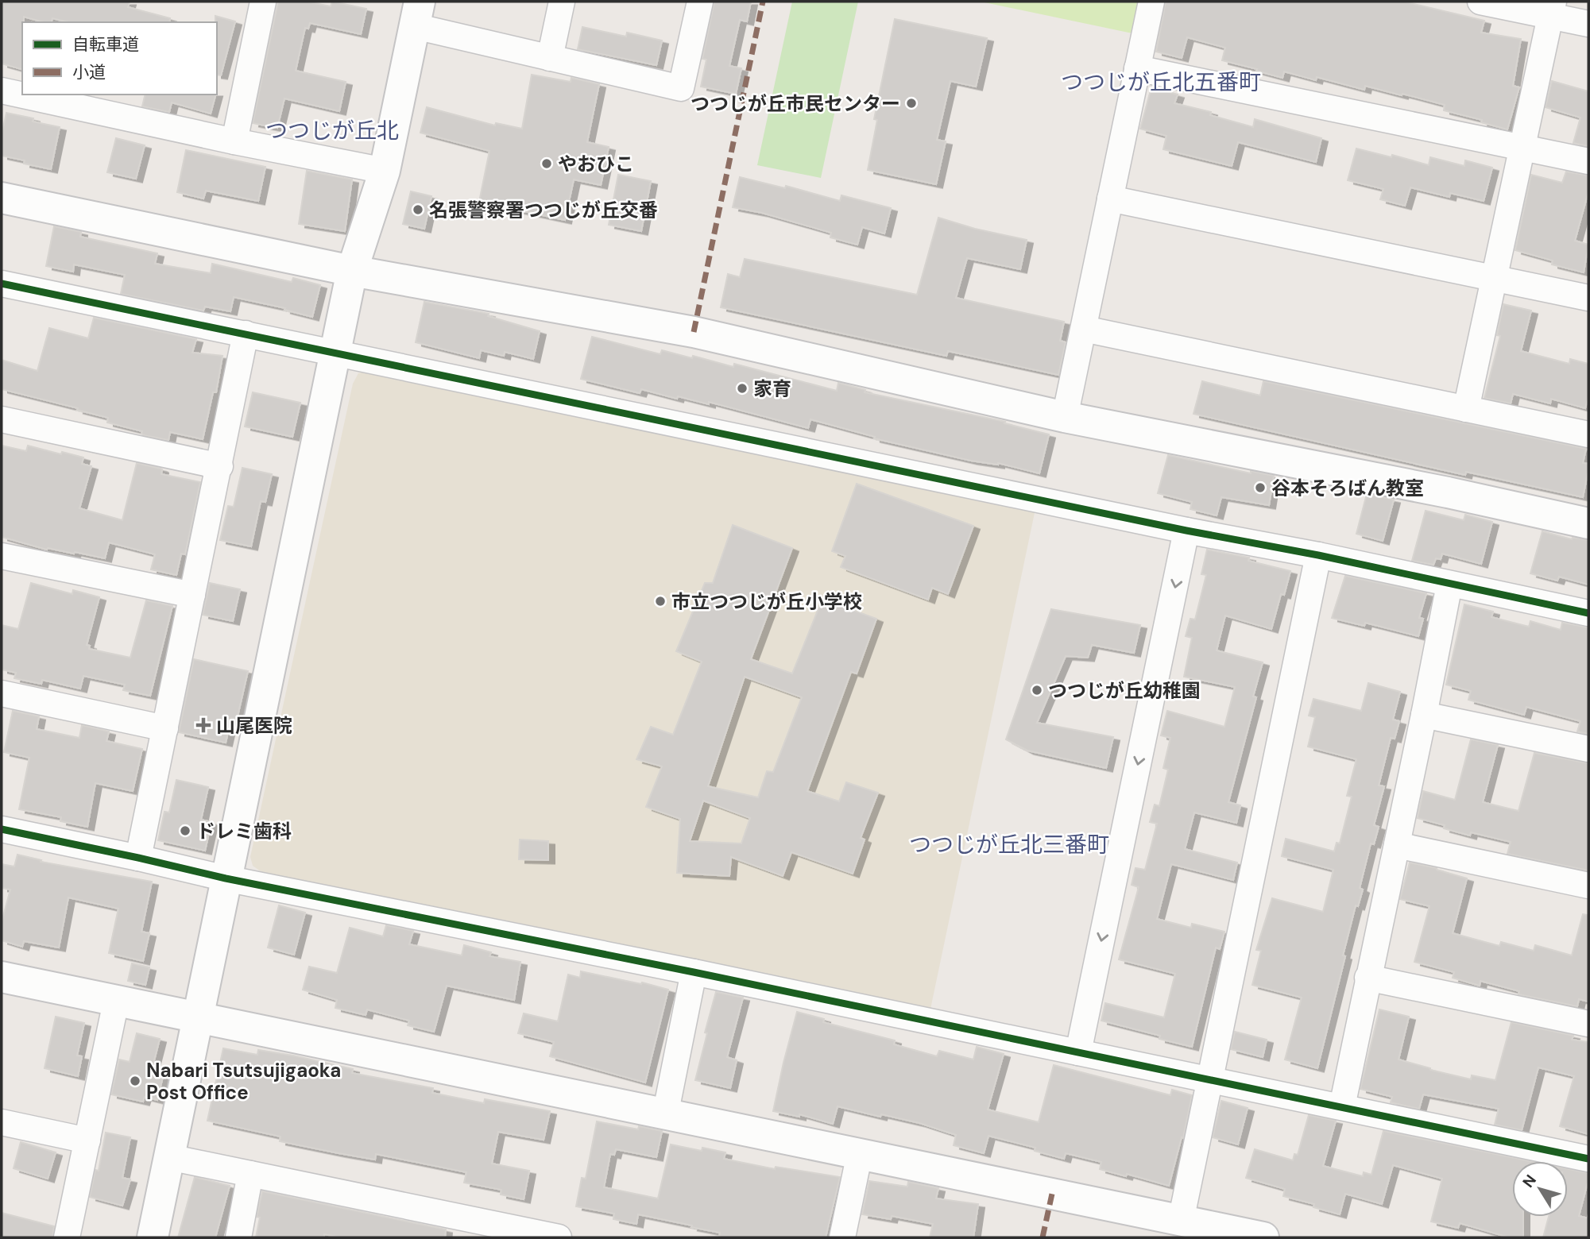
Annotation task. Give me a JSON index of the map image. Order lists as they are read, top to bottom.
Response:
{
  "districts": ["つつじが丘北五番町", "つつじが丘北", "つつじが丘北三番町"],
  "places": {
    "other": [
      "つつじが丘市民センター",
      "やおひこ",
      "名張警察署つつじが丘交番",
      "家育",
      "谷本そろばん教室",
      "市立つつじが丘小学校",
      "つつじが丘幼稚園",
      "ドレミ歯科",
      "Nabari Tsutsujigaoka Post Office"
    ],
    "health": ["山尾医院"]
  },
  "legend": ["自転車道", "小道"],
  "north": "top left"
}
